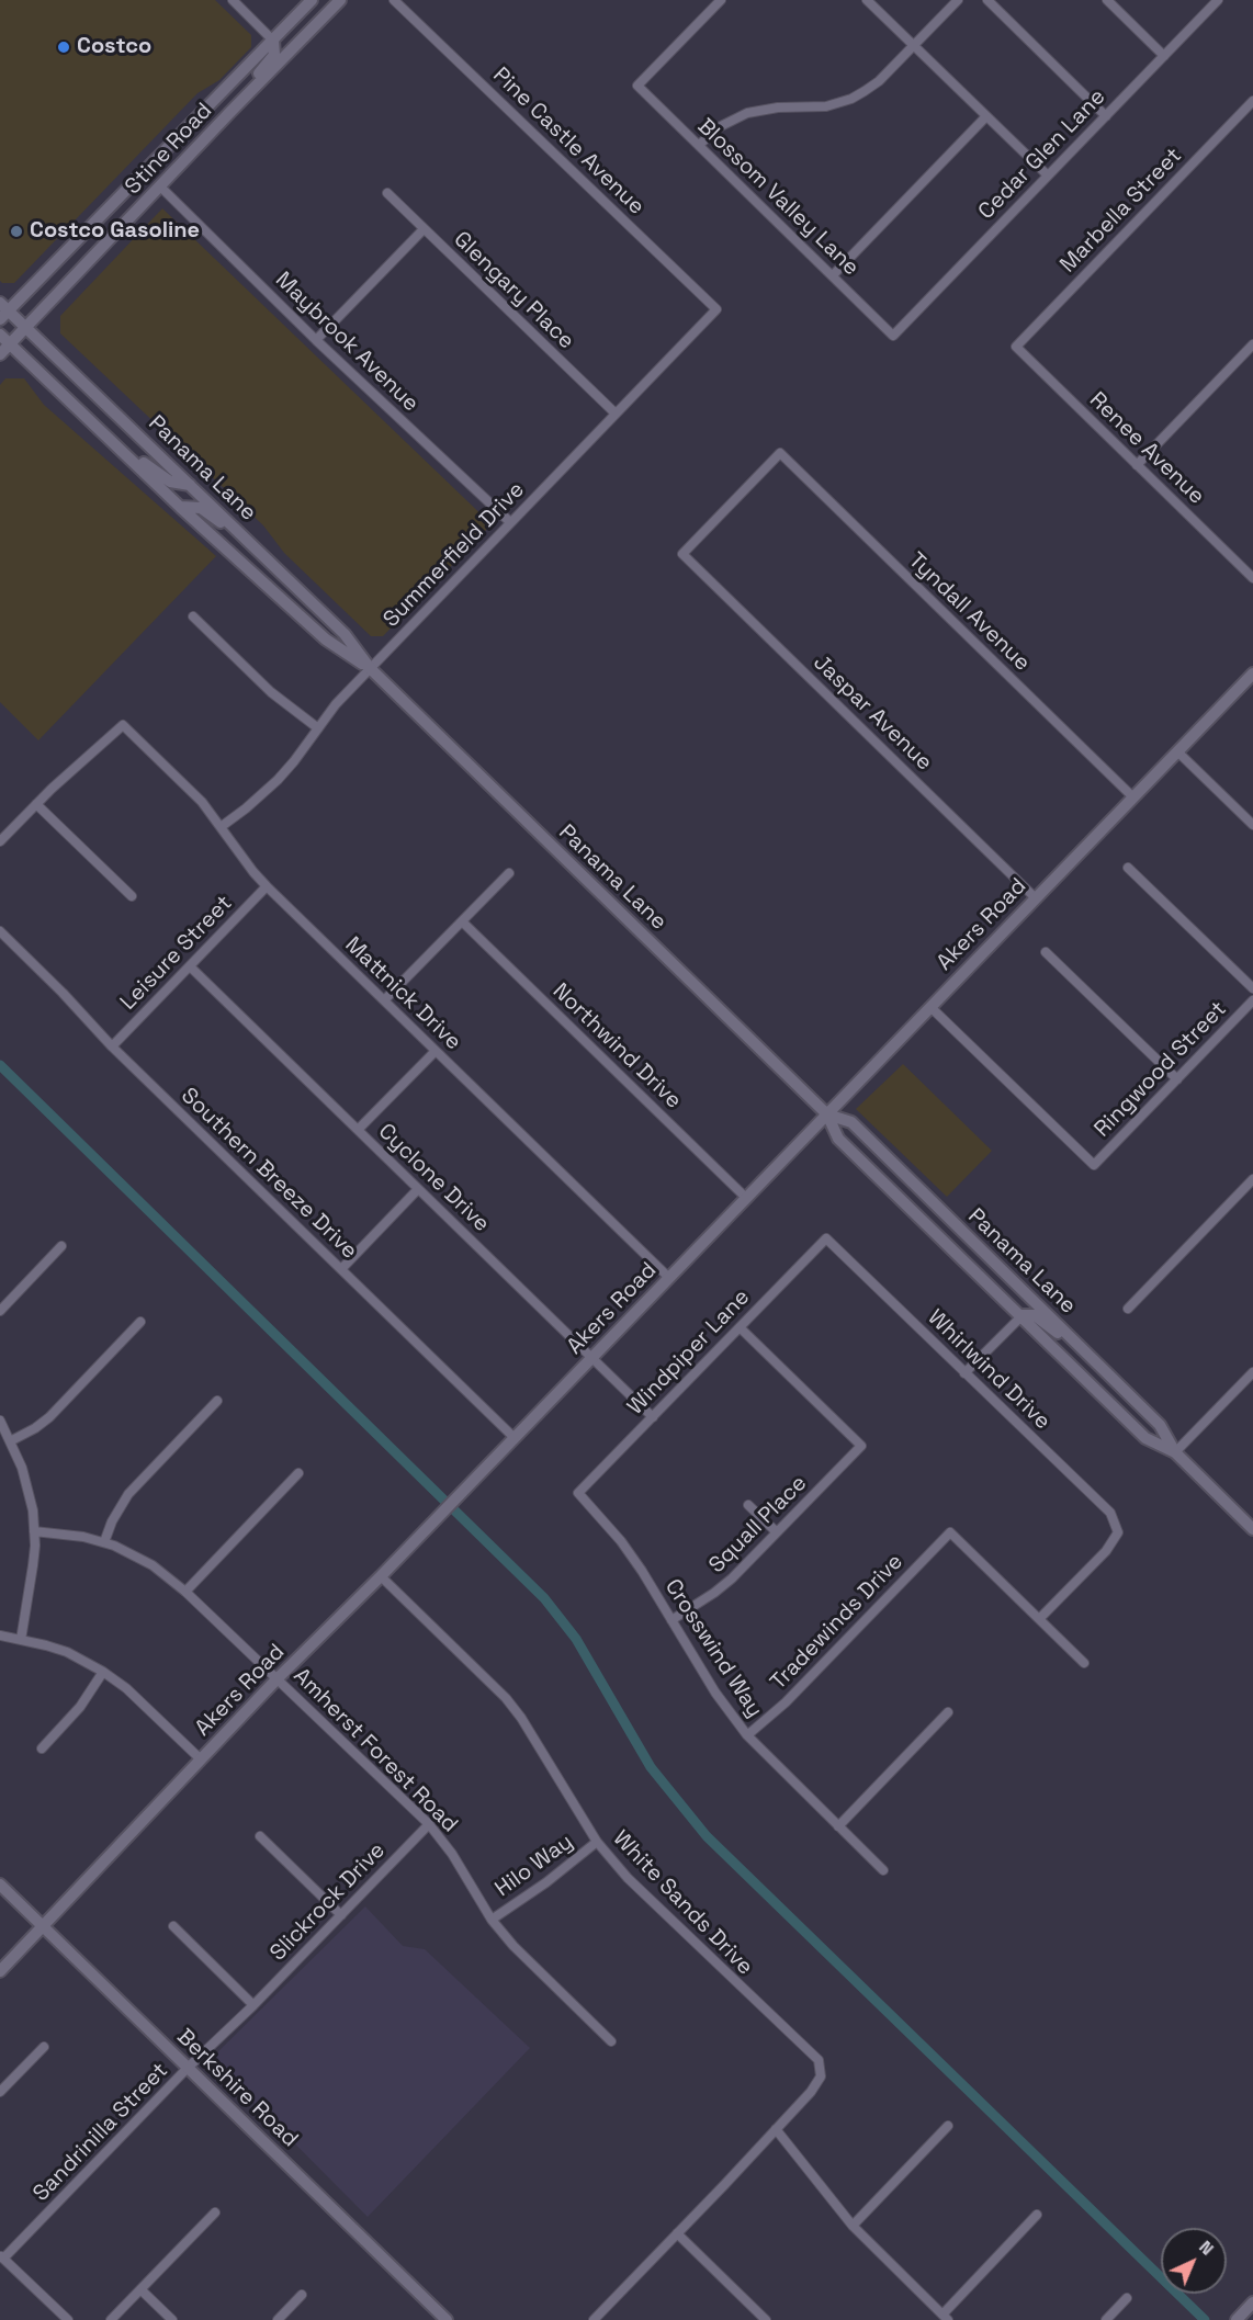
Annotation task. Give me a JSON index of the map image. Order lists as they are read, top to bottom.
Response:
{
  "streets": {
    "main road": [
      "Stine Road",
      "Panama Lane",
      "Akers Road",
      "Berkshire Road"
    ],
    "street": [
      "Pine Castle Avenue",
      "Cedar Glen Lane",
      "Blossom Valley Lane",
      "Marbella Street",
      "Glengary Place",
      "Maybrook Avenue",
      "Renee Avenue",
      "Summerfield Drive",
      "Tyndall Avenue",
      "Jaspar Avenue",
      "Leisure Street",
      "Mattnick Drive",
      "Northwind Drive",
      "Ringwood Street",
      "Southern Breeze Drive",
      "Cyclone Drive",
      "Windpiper Lane",
      "Whirlwind Drive",
      "Squall Place",
      "Tradewinds Drive",
      "Crosswind Way",
      "Amherst Forest Road",
      "Hilo Way",
      "Slickrock Drive",
      "White Sands Drive",
      "Sandrinilla Street"
    ]
  },
  "crossings": [
    ["Pine Castle Avenue", "Summerfield Drive"],
    ["Stine Road", "Maybrook Avenue"],
    ["Stine Road", "Panama Lane"],
    ["Cedar Glen Lane", "Blossom Valley Lane"],
    ["Marbella Street", "Renee Avenue"],
    ["Glengary Place", "Summerfield Drive"],
    ["Maybrook Avenue", "Summerfield Drive"],
    ["Panama Lane", "Summerfield Drive"],
    ["Panama Lane", "Akers Road"],
    ["Summerfield Drive", "Mattnick Drive"],
    ["Tyndall Avenue", "Jaspar Avenue"],
    ["Tyndall Avenue", "Akers Road"],
    ["Jaspar Avenue", "Akers Road"],
    ["Akers Road", "Mattnick Drive"],
    ["Akers Road", "Northwind Drive"],
    ["Akers Road", "Ringwood Street"],
    ["Akers Road", "Southern Breeze Drive"],
    ["Akers Road", "Cyclone Drive"],
    ["Akers Road", "Amherst Forest Road"],
    ["Akers Road", "White Sands Drive"],
    ["Akers Road", "Berkshire Road"],
    ["Leisure Street", "Mattnick Drive"],
    ["Leisure Street", "Southern Breeze Drive"],
    ["Leisure Street", "Cyclone Drive"],
    ["Cyclone Drive", "Windpiper Lane"],
    ["Windpiper Lane", "Whirlwind Drive"],
    ["Windpiper Lane", "Squall Place"],
    ["Windpiper Lane", "Crosswind Way"],
    ["Whirlwind Drive", "Tradewinds Drive"],
    ["Squall Place", "Crosswind Way"],
    ["Tradewinds Drive", "Crosswind Way"],
    ["Amherst Forest Road", "Hilo Way"],
    ["Amherst Forest Road", "Slickrock Drive"],
    ["Hilo Way", "White Sands Drive"],
    ["Slickrock Drive", "Sandrinilla Street"],
    ["Berkshire Road", "Sandrinilla Street"]
  ],
  "places": ["Costco", "Costco Gasoline"],
  "north": "top right"
}
